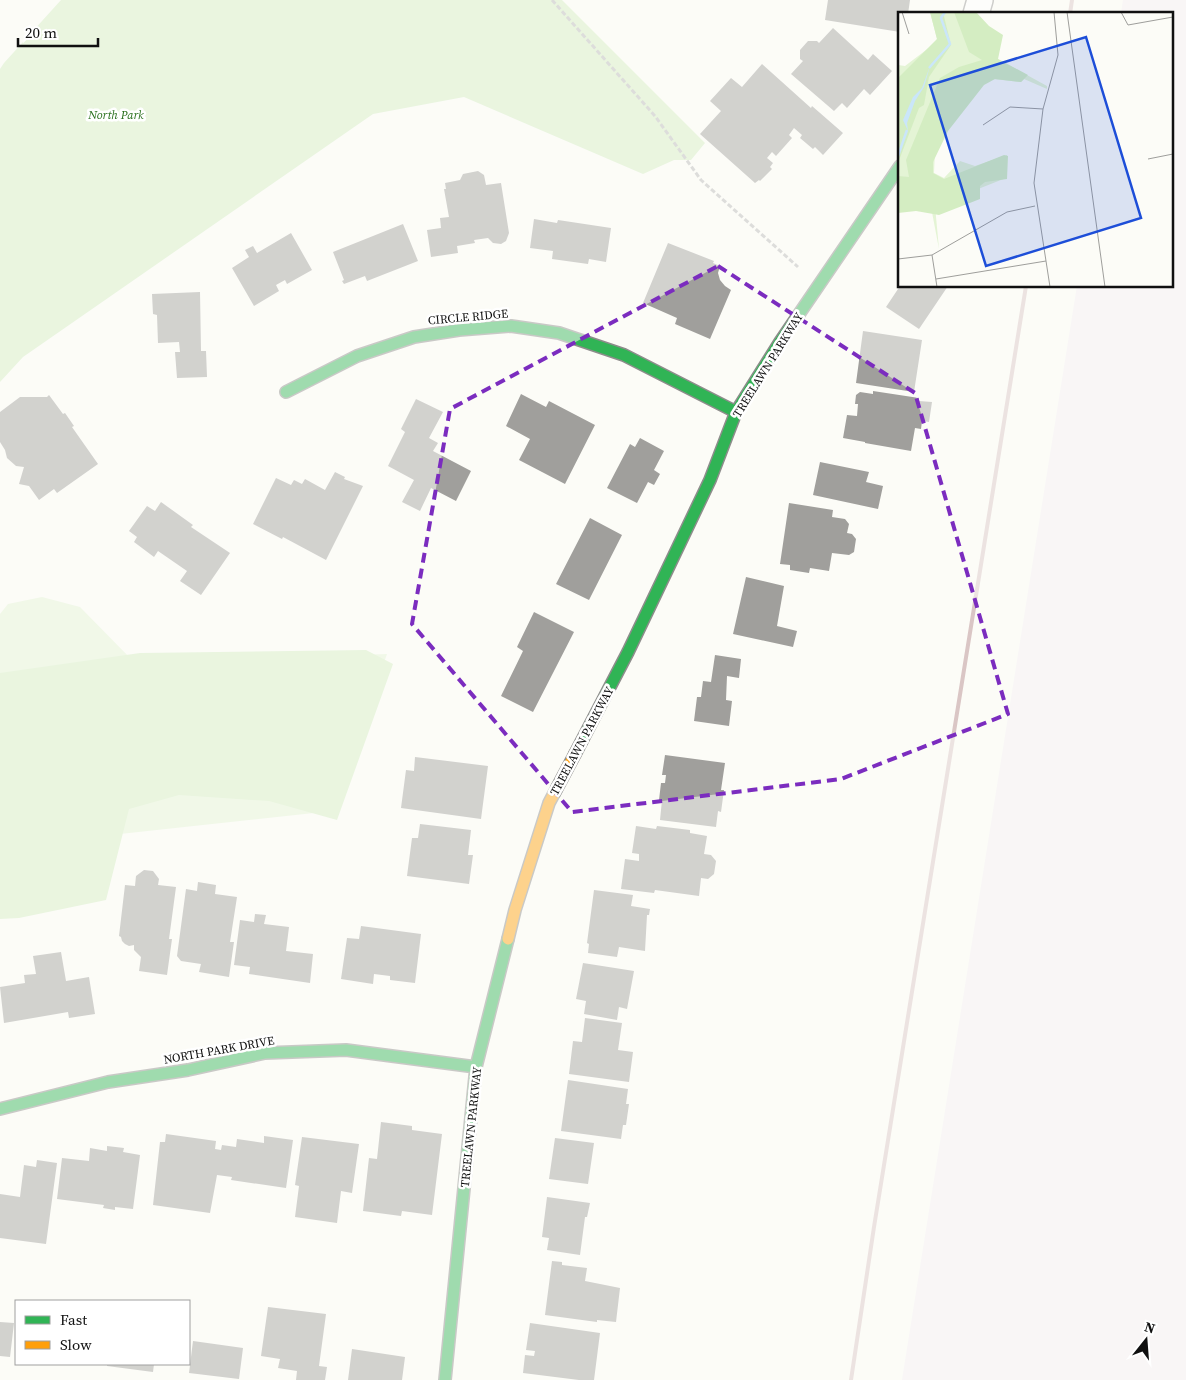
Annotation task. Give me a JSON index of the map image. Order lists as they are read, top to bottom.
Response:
{
  "streets": {
    "street": ["CIRCLE RIDGE", "TREELAWN PARKWAY", "NORTH PARK DRIVE"]
  },
  "crossings": [
    ["CIRCLE RIDGE", "TREELAWN PARKWAY"],
    ["TREELAWN PARKWAY", "NORTH PARK DRIVE"]
  ],
  "parks": ["North Park"],
  "legend": ["Fast", "Slow"],
  "scale_bar": "20 m",
  "north": "top"
}
